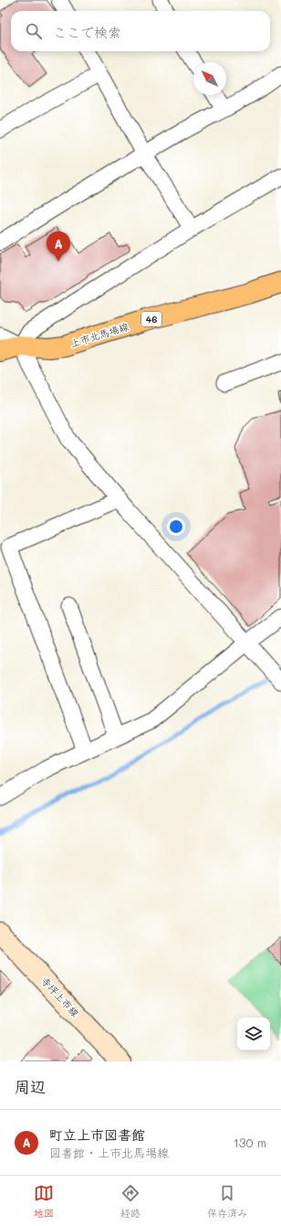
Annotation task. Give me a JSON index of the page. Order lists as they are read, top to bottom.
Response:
{
  "streets": {
    "main road": ["46", "上市北馬場線", "寺坪上市線"]
  },
  "north": "top left",
  "page": {
    "search": "ここで検索",
    "pins": "A",
    "heading": "周辺",
    "list": [
      {
        "mark": "A",
        "name": "町立上市図書館",
        "note": "図書館 · 上市北馬場線",
        "value": "130 m"
      }
    ],
    "nav": ["地図", "経路", "保存済み"]
  }
}
